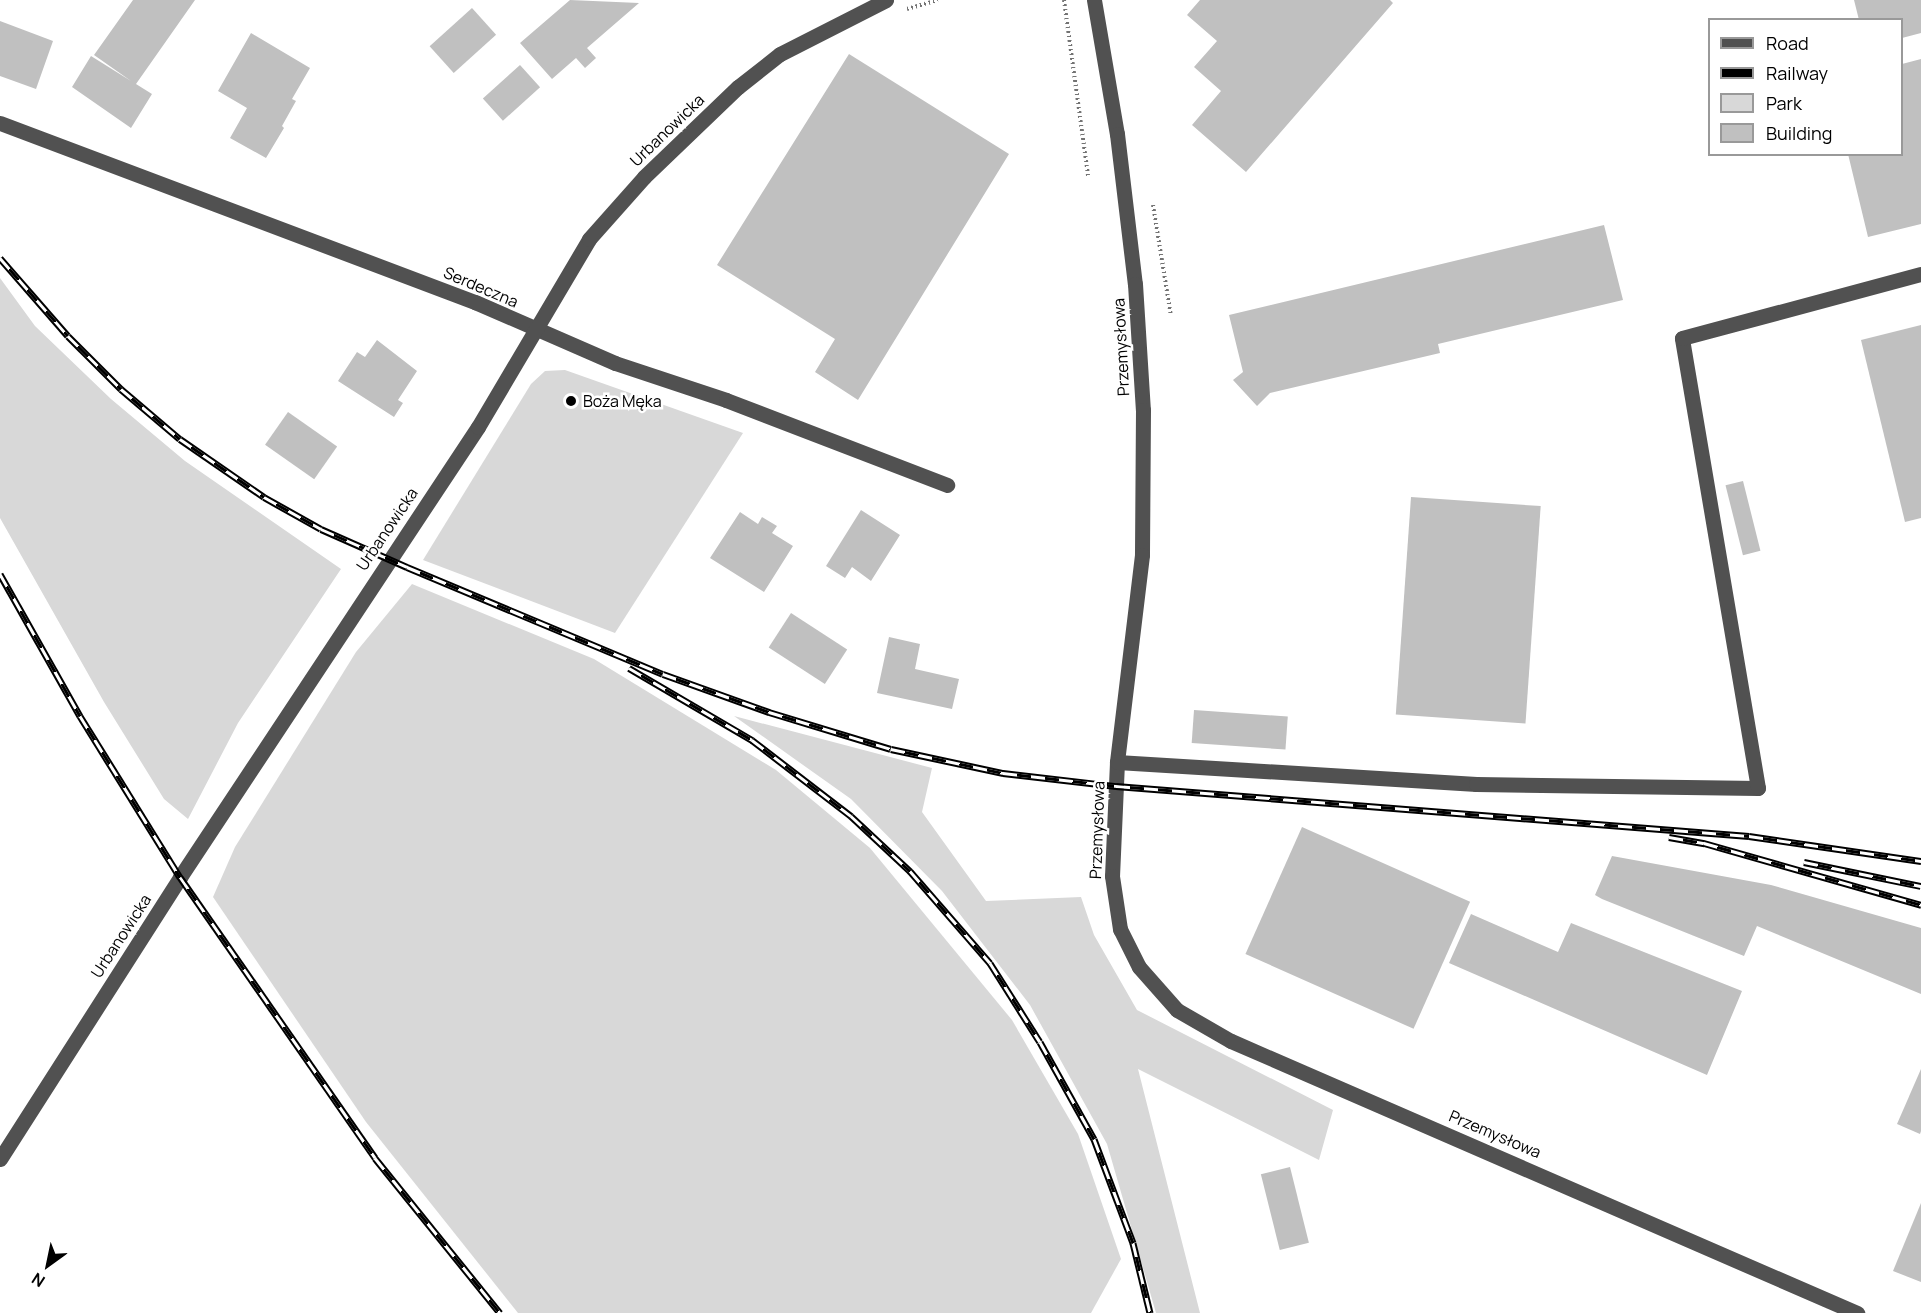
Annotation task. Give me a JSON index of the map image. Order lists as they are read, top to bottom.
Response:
{
  "streets": {
    "street": ["Urbanowicka", "Serdeczna", "Przemysłowa"]
  },
  "crossings": [
    ["Urbanowicka", "Serdeczna"]
  ],
  "places": ["Boża Męka"],
  "legend": [
    "Road",
    "Railway",
    "Park",
    "Building"
  ],
  "north": "bottom left"
}
